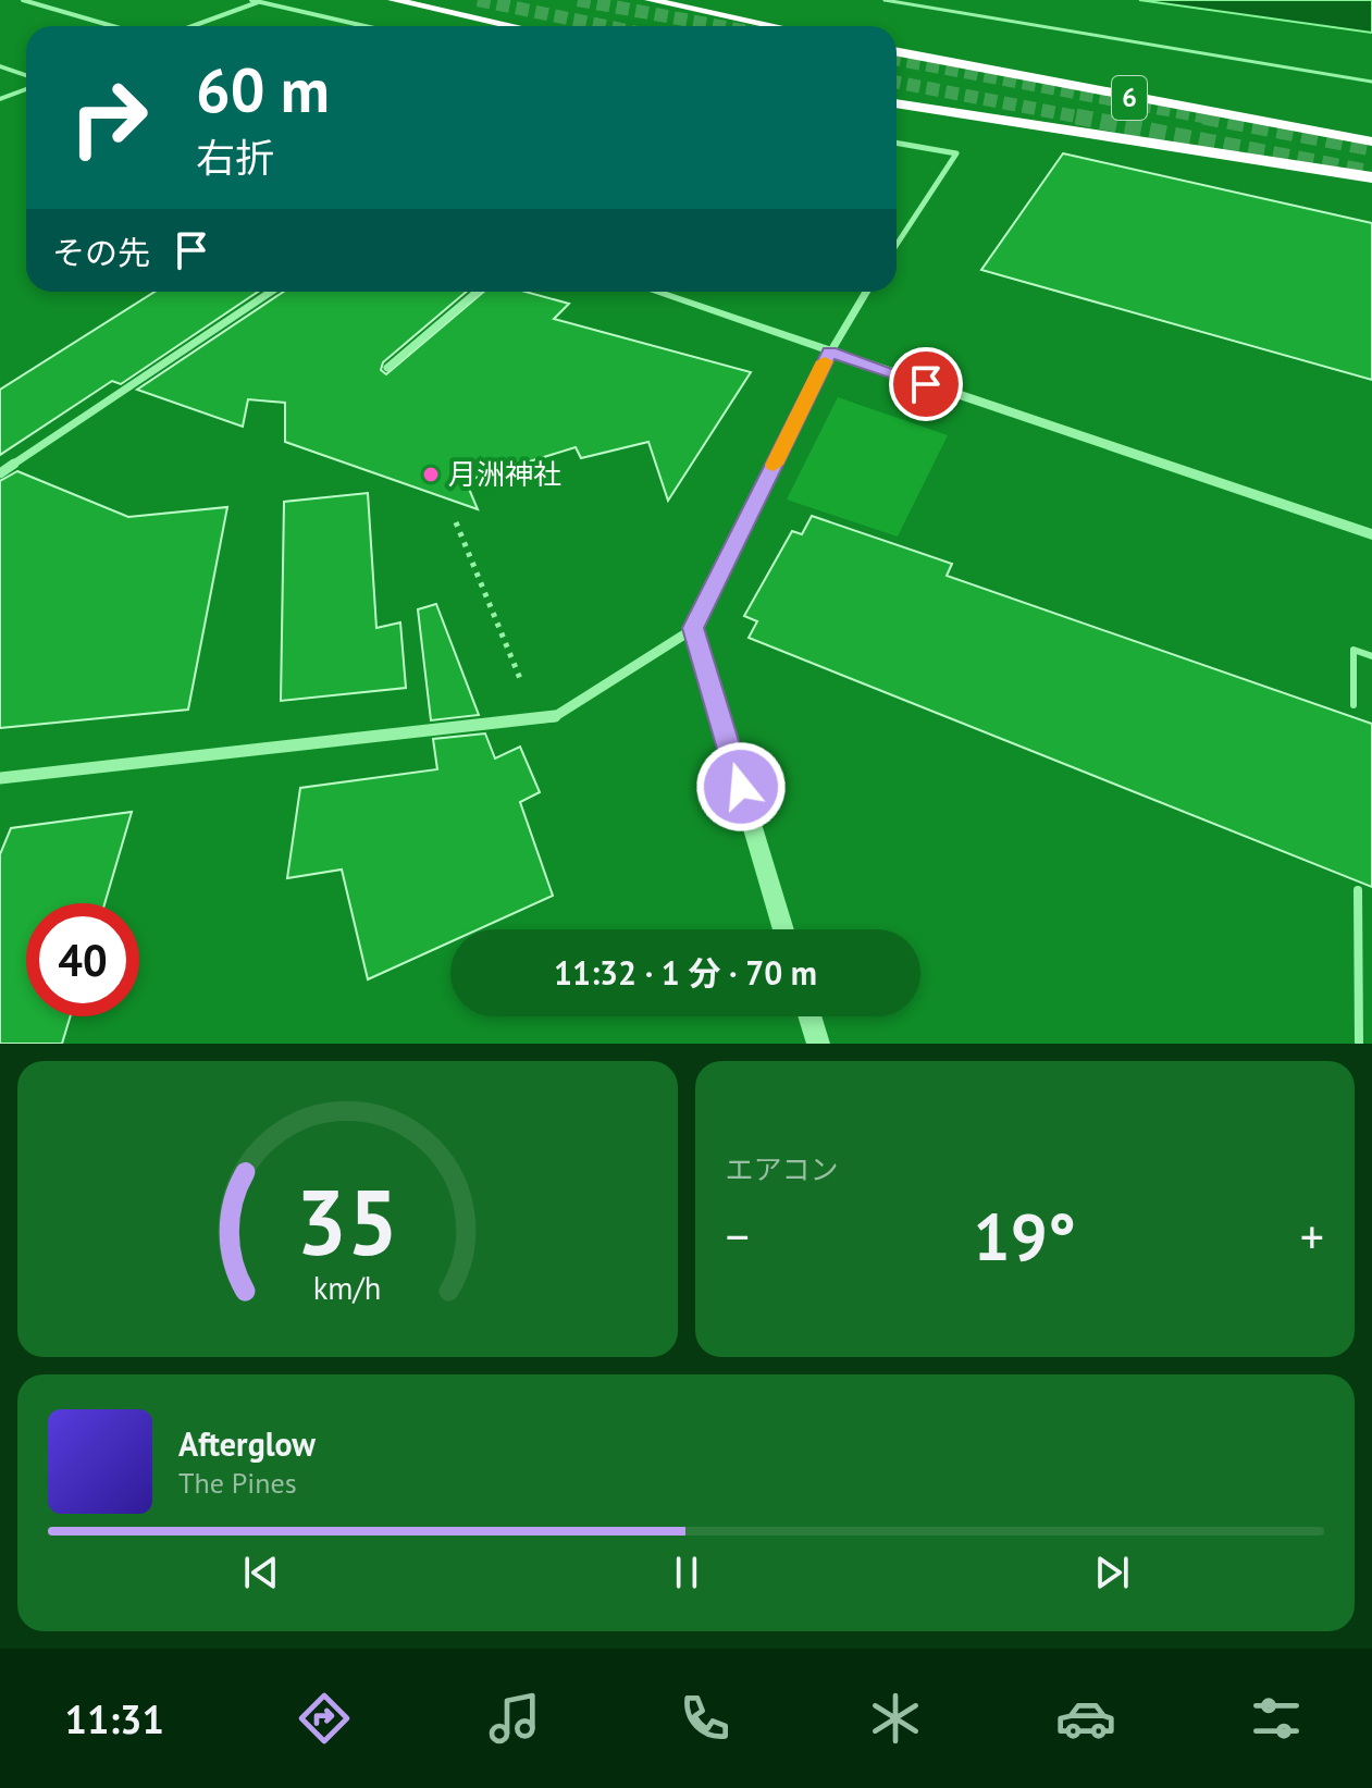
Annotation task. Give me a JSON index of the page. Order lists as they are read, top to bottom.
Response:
{
  "streets": {
    "highway": ["6"]
  },
  "places": ["月洲神社"],
  "page": {
    "turn": ["60 m", "右折"],
    "then": "その先",
    "limit": "40",
    "trip": "11:32 · 1 分 · 70 m",
    "tile": "エアコン",
    "heat": ["−", "19°", "+"],
    "song": ["Afterglow", "The Pines"],
    "tabs": "11:31",
    "gauge": ["35", "km/h"]
  }
}
